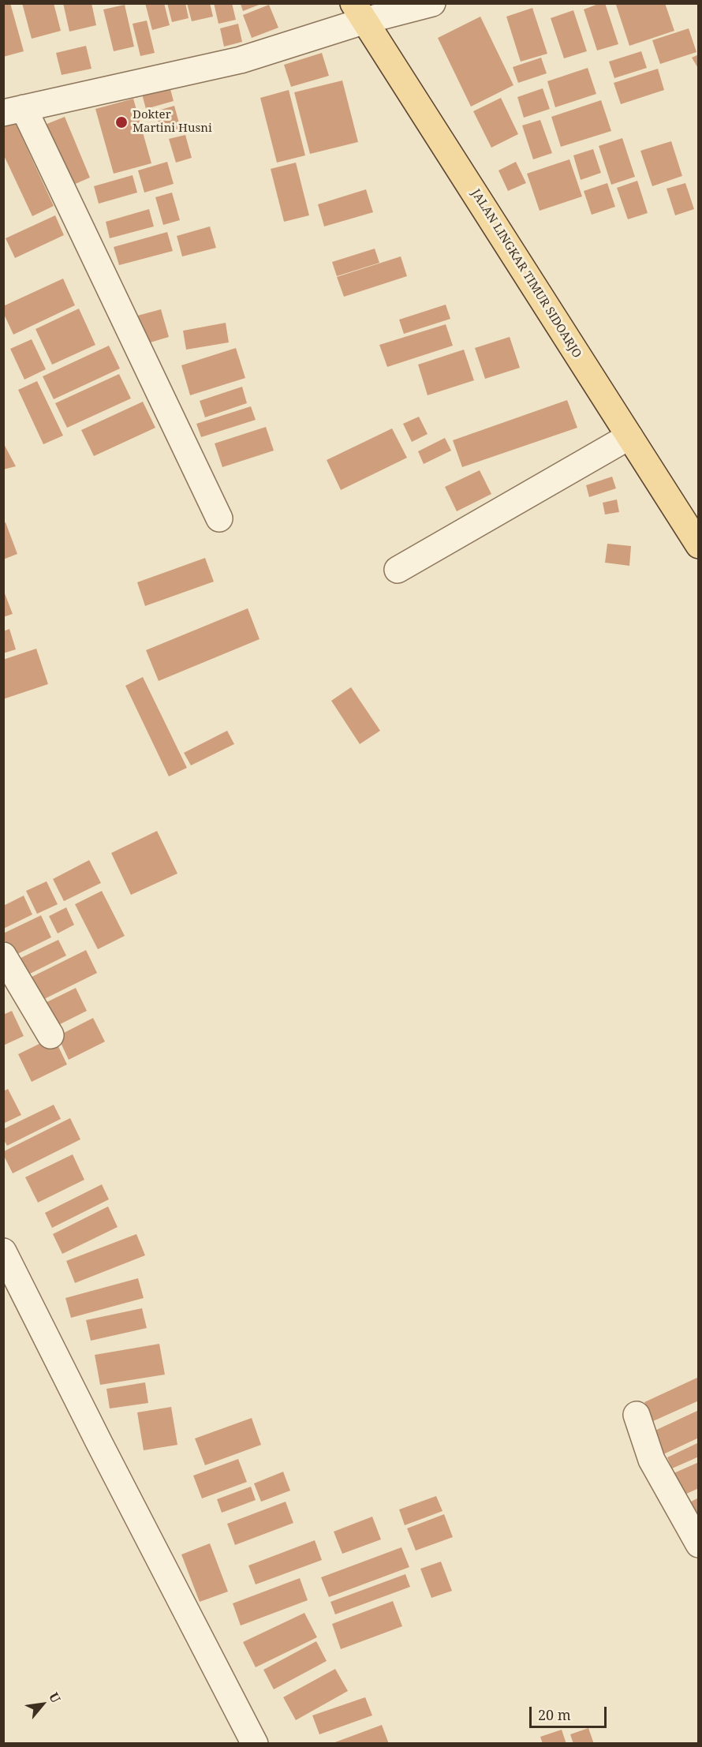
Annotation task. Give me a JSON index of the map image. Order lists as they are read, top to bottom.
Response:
{
  "streets": {
    "main road": ["JALAN LINGKAR TIMUR SIDOARJO"]
  },
  "places": ["Dokter Martini Husni"],
  "scale_bar": "20 m",
  "north": "top right"
}
